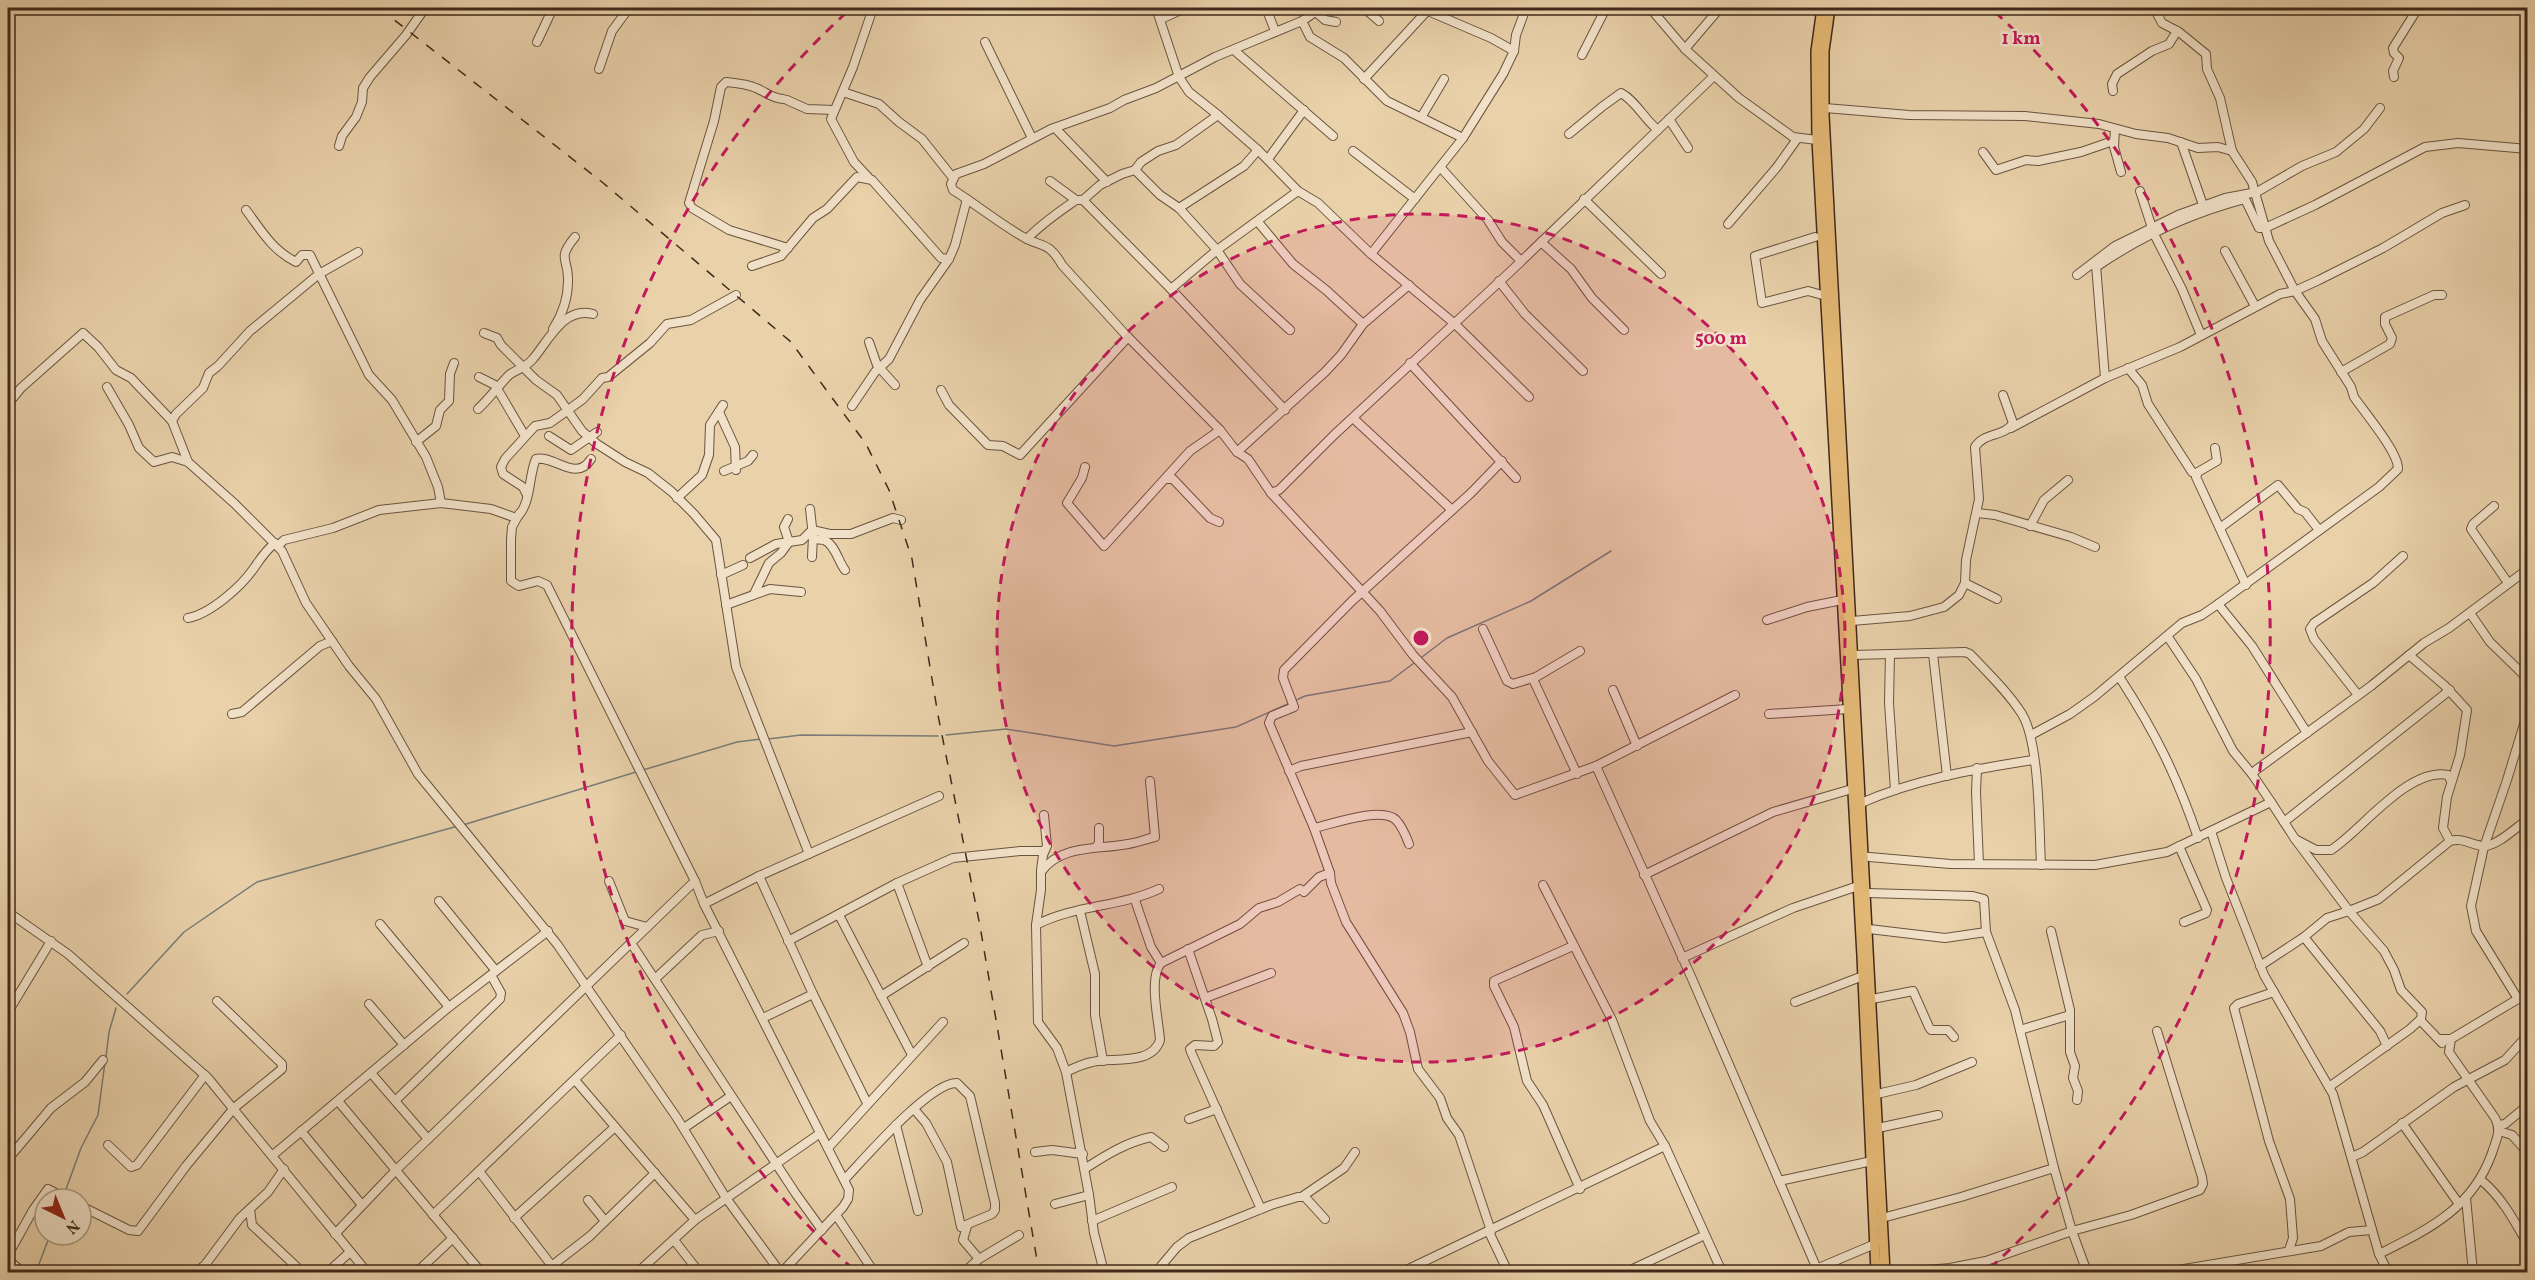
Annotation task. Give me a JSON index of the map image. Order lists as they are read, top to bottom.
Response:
{
  "north": "bottom right",
  "rings": ["1 km", "500 m"]
}
